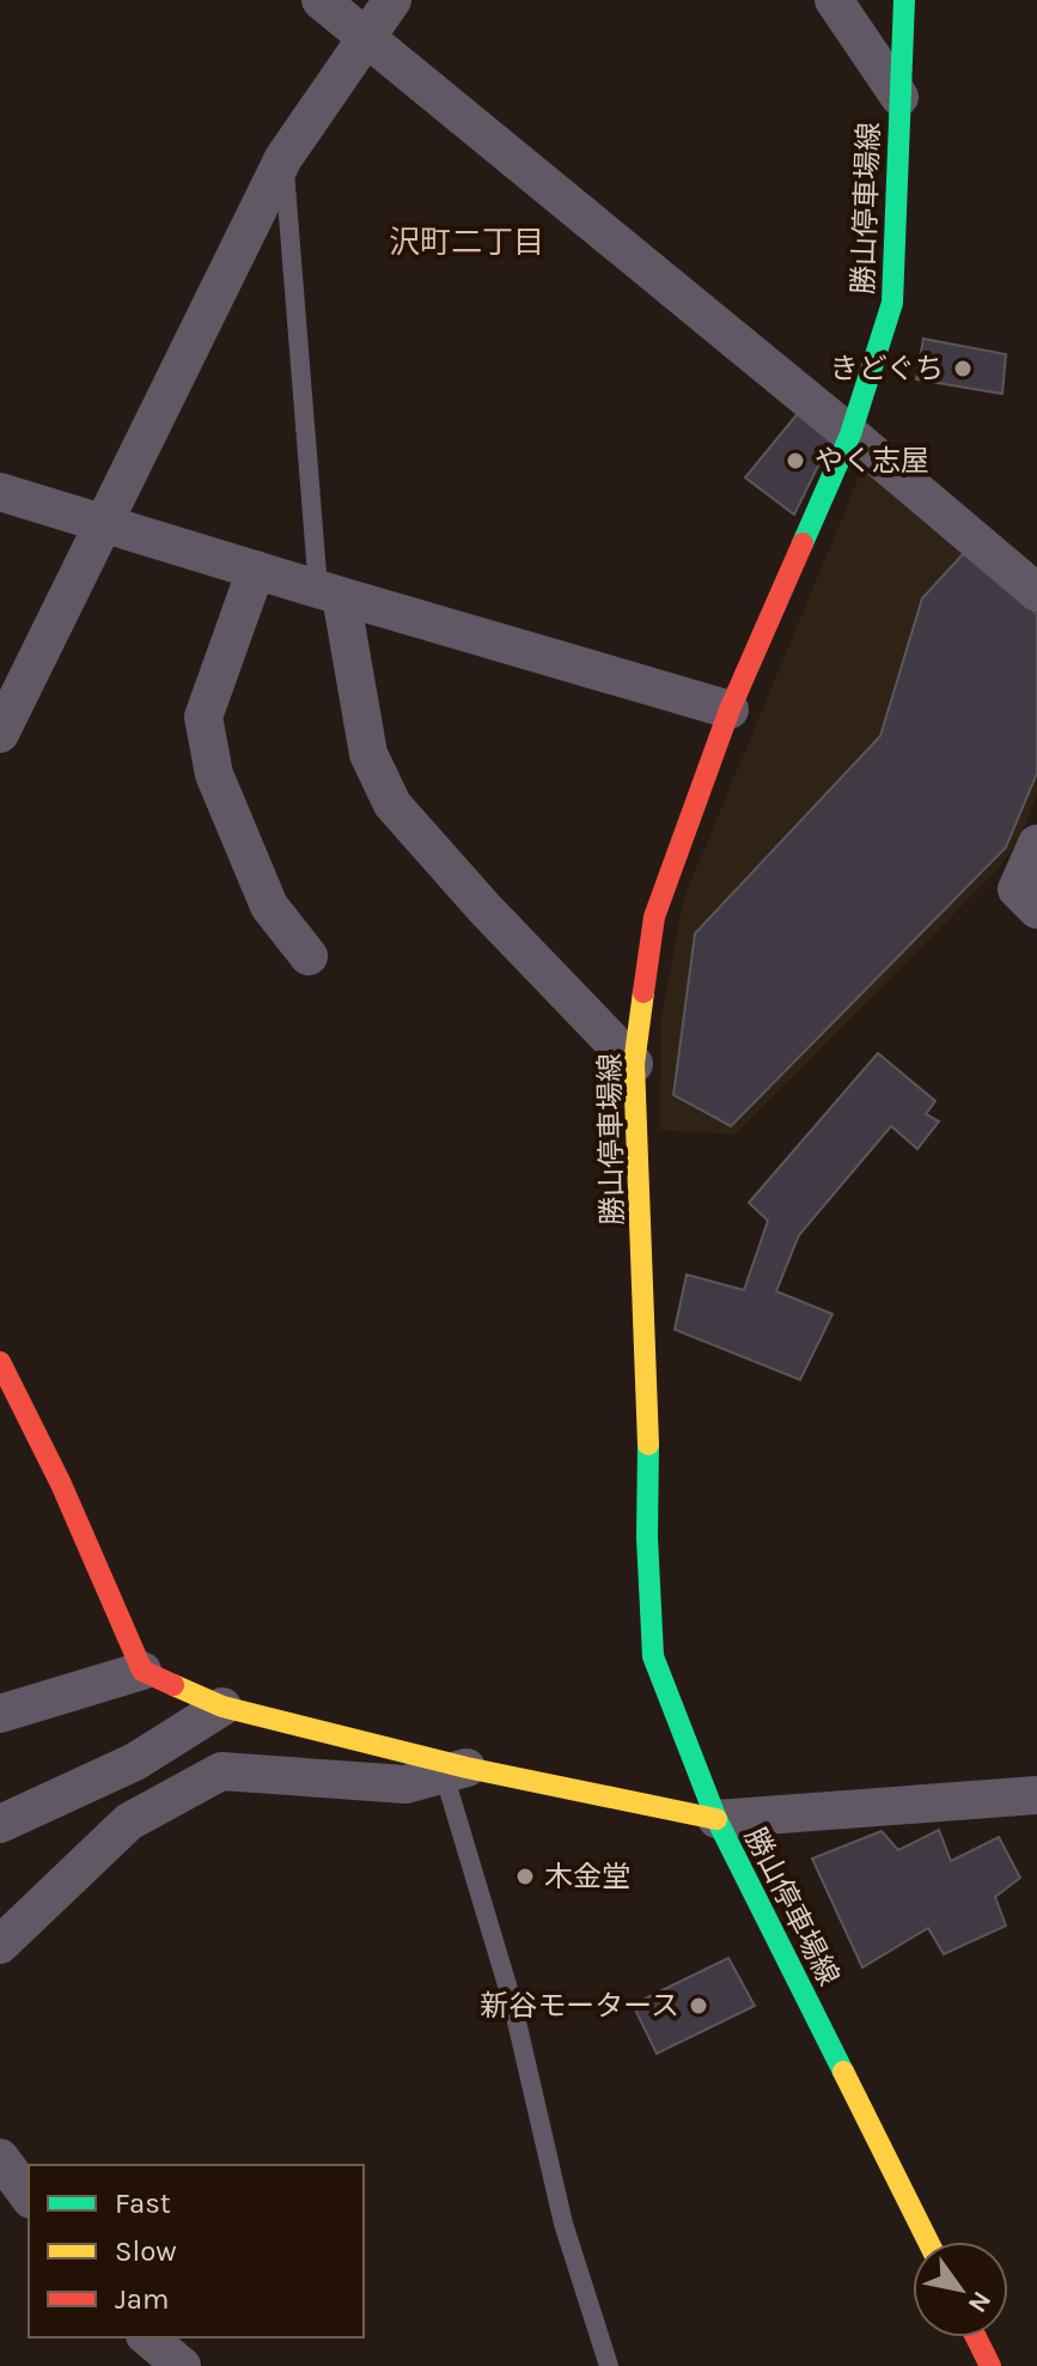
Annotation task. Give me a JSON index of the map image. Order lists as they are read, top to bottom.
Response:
{
  "streets": {
    "main road": ["勝山停車場線"]
  },
  "districts": ["沢町二丁目"],
  "places": [
    "きどぐち",
    "やく志屋",
    "木金堂",
    "新谷モータース"
  ],
  "legend": ["Fast", "Slow", "Jam"],
  "north": "bottom right"
}
